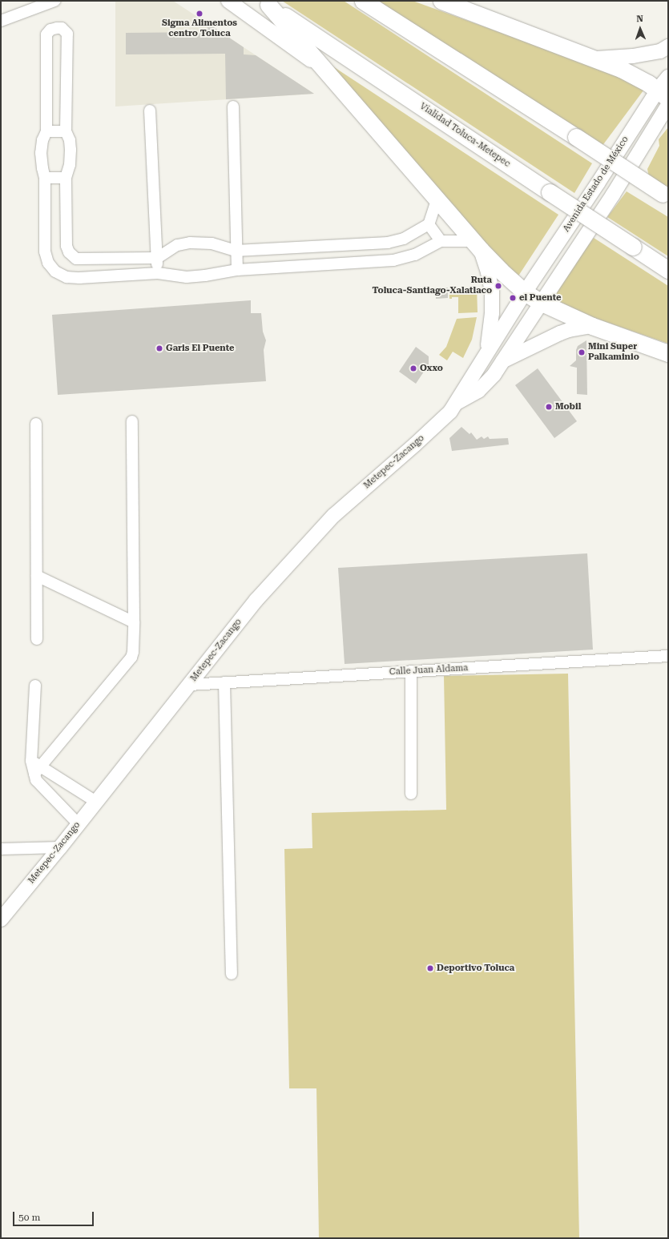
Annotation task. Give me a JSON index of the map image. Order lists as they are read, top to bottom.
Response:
{
  "streets": {
    "highway": ["Vialidad Toluca-Metepec"],
    "main road": ["Avenida Estado de México", "Metepec-Zacango"],
    "street": ["Calle Juan Aldama"]
  },
  "crossings": [
    ["Avenida Estado de México", "Metepec-Zacango"],
    ["Metepec-Zacango", "Calle Juan Aldama"]
  ],
  "places": [
    "Sigma Alimentos centro Toluca",
    "Ruta Toluca-Santiago-Xalatlaco",
    "el Puente",
    "Garis El Puente",
    "Mini Super Palkaminio",
    "Oxxo",
    "Mobil",
    "Deportivo Toluca"
  ],
  "scale_bar": "50 m",
  "north": "top"
}
